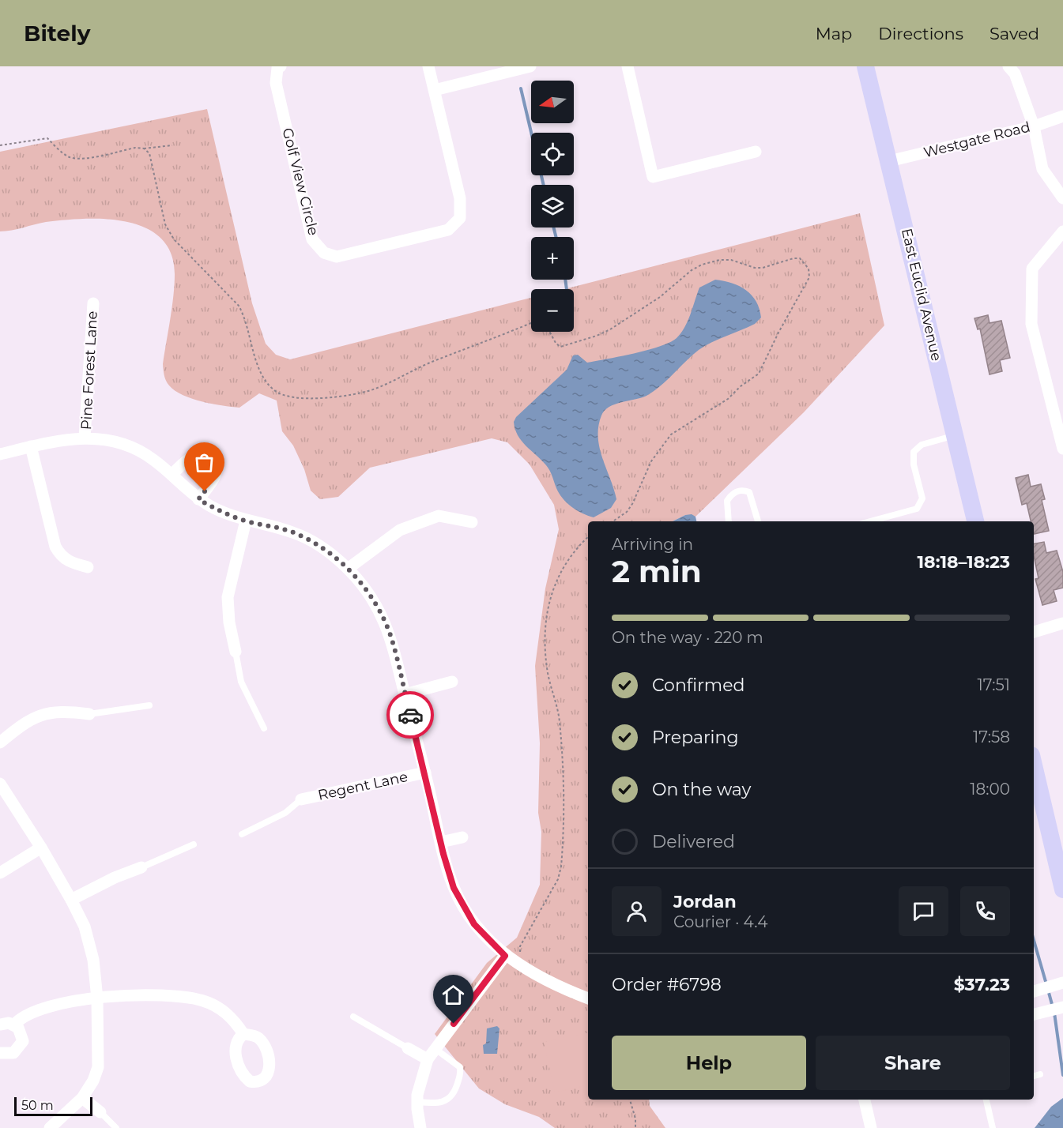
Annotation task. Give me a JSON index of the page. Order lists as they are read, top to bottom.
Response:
{
  "streets": {
    "main road": ["East Euclid Avenue"],
    "street": [
      "Westgate Road",
      "Golf View Circle",
      "Pine Forest Lane",
      "Regent Lane"
    ]
  },
  "crossings": [
    ["Westgate Road", "East Euclid Avenue"]
  ],
  "scale_bar": "50 m",
  "north": "left",
  "page": {
    "header": "Bitely",
    "nav": ["Map", "Directions", "Saved"],
    "map_buttons": ["+", "−"],
    "heading": ["2 min", "Arriving in", "18:18–18:23"],
    "panel": [
      "Jordan",
      "Courier · 4.4",
      "Order #6798",
      "$37.23"
    ],
    "bar": "On the way · 220 m",
    "list": [
      ["Confirmed", "17:51"],
      ["Preparing", "17:58"],
      ["On the way", "18:00"],
      "Delivered"
    ],
    "buttons": ["Help", "Share"],
    "scale": "50 m"
  }
}
